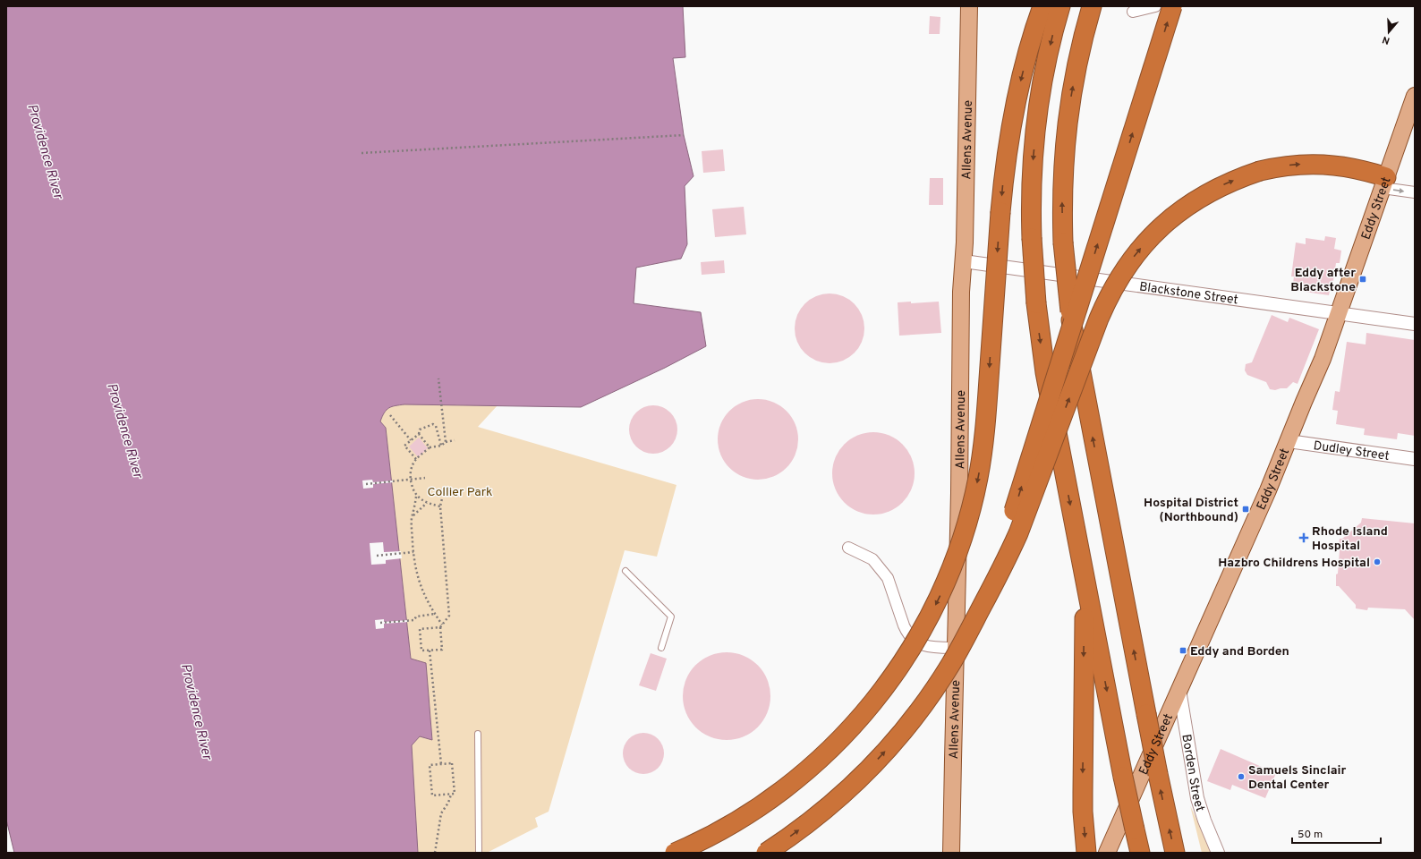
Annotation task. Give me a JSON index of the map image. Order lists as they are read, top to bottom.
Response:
{
  "streets": {
    "main road": ["Allens Avenue", "Eddy Street"],
    "street": ["Blackstone Street", "Dudley Street", "Borden Street"]
  },
  "crossings": [
    ["Allens Avenue", "Blackstone Street"],
    ["Eddy Street", "Blackstone Street"],
    ["Eddy Street", "Dudley Street"],
    ["Eddy Street", "Borden Street"]
  ],
  "water": ["Providence River"],
  "parks": ["Collier Park"],
  "places": {
    "transit": ["Eddy after Blackstone", "Hospital District (Northbound)", "Eddy and Borden"],
    "health": ["Rhode Island Hospital"],
    "other": ["Hazbro Childrens Hospital", "Samuels Sinclair Dental Center"]
  },
  "scale_bar": "50 m",
  "north": "bottom"
}
